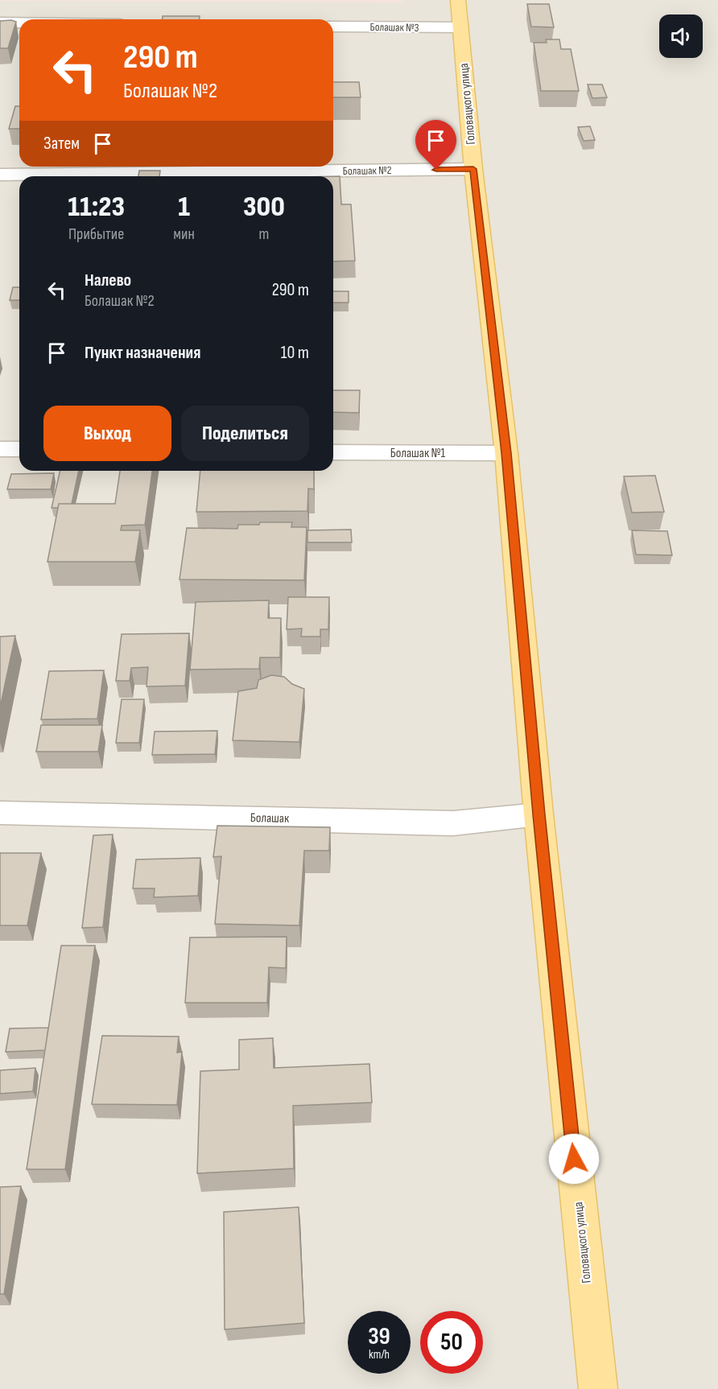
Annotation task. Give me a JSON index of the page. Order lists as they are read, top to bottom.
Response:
{
  "streets": {
    "main road": ["Головацкого улица"],
    "street": [
      "Болашак №3",
      "Болашак №2",
      "Болашак №1",
      "Болашак"
    ]
  },
  "crossings": [
    ["Болашак №3", "Головацкого улица"],
    ["Головацкого улица", "Болашак №2"],
    ["Головацкого улица", "Болашак №1"],
    ["Головацкого улица", "Болашак"]
  ],
  "page": {
    "turn": ["290 m", "Болашак №2"],
    "then": "Затем",
    "eta": [
      "11:23",
      "Прибытие",
      "1",
      "мин",
      "300",
      "m"
    ],
    "list": [
      {
        "name": "Налево",
        "note": "Болашак №2",
        "value": "290 m"
      },
      {
        "name": "Пункт назначения",
        "value": "10 m"
      }
    ],
    "buttons": ["Выход", "Поделиться"],
    "speed": "39 km/h",
    "limit": "50"
  }
}
